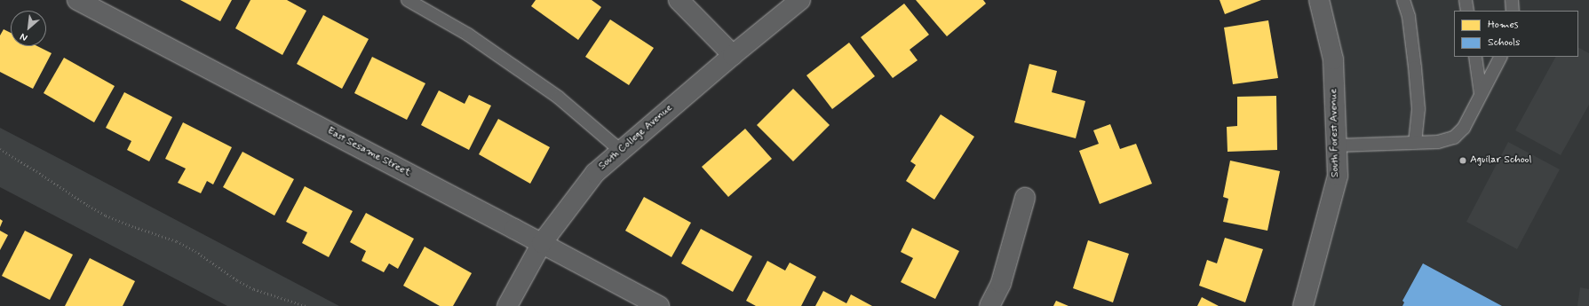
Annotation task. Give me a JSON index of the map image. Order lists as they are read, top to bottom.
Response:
{
  "streets": {
    "street": ["South Forest Avenue", "South College Avenue", "East Sesame Street"]
  },
  "crossings": [
    ["South College Avenue", "East Sesame Street"]
  ],
  "places": ["Aguilar School"],
  "legend": ["Homes", "Schools"],
  "north": "bottom left"
}
